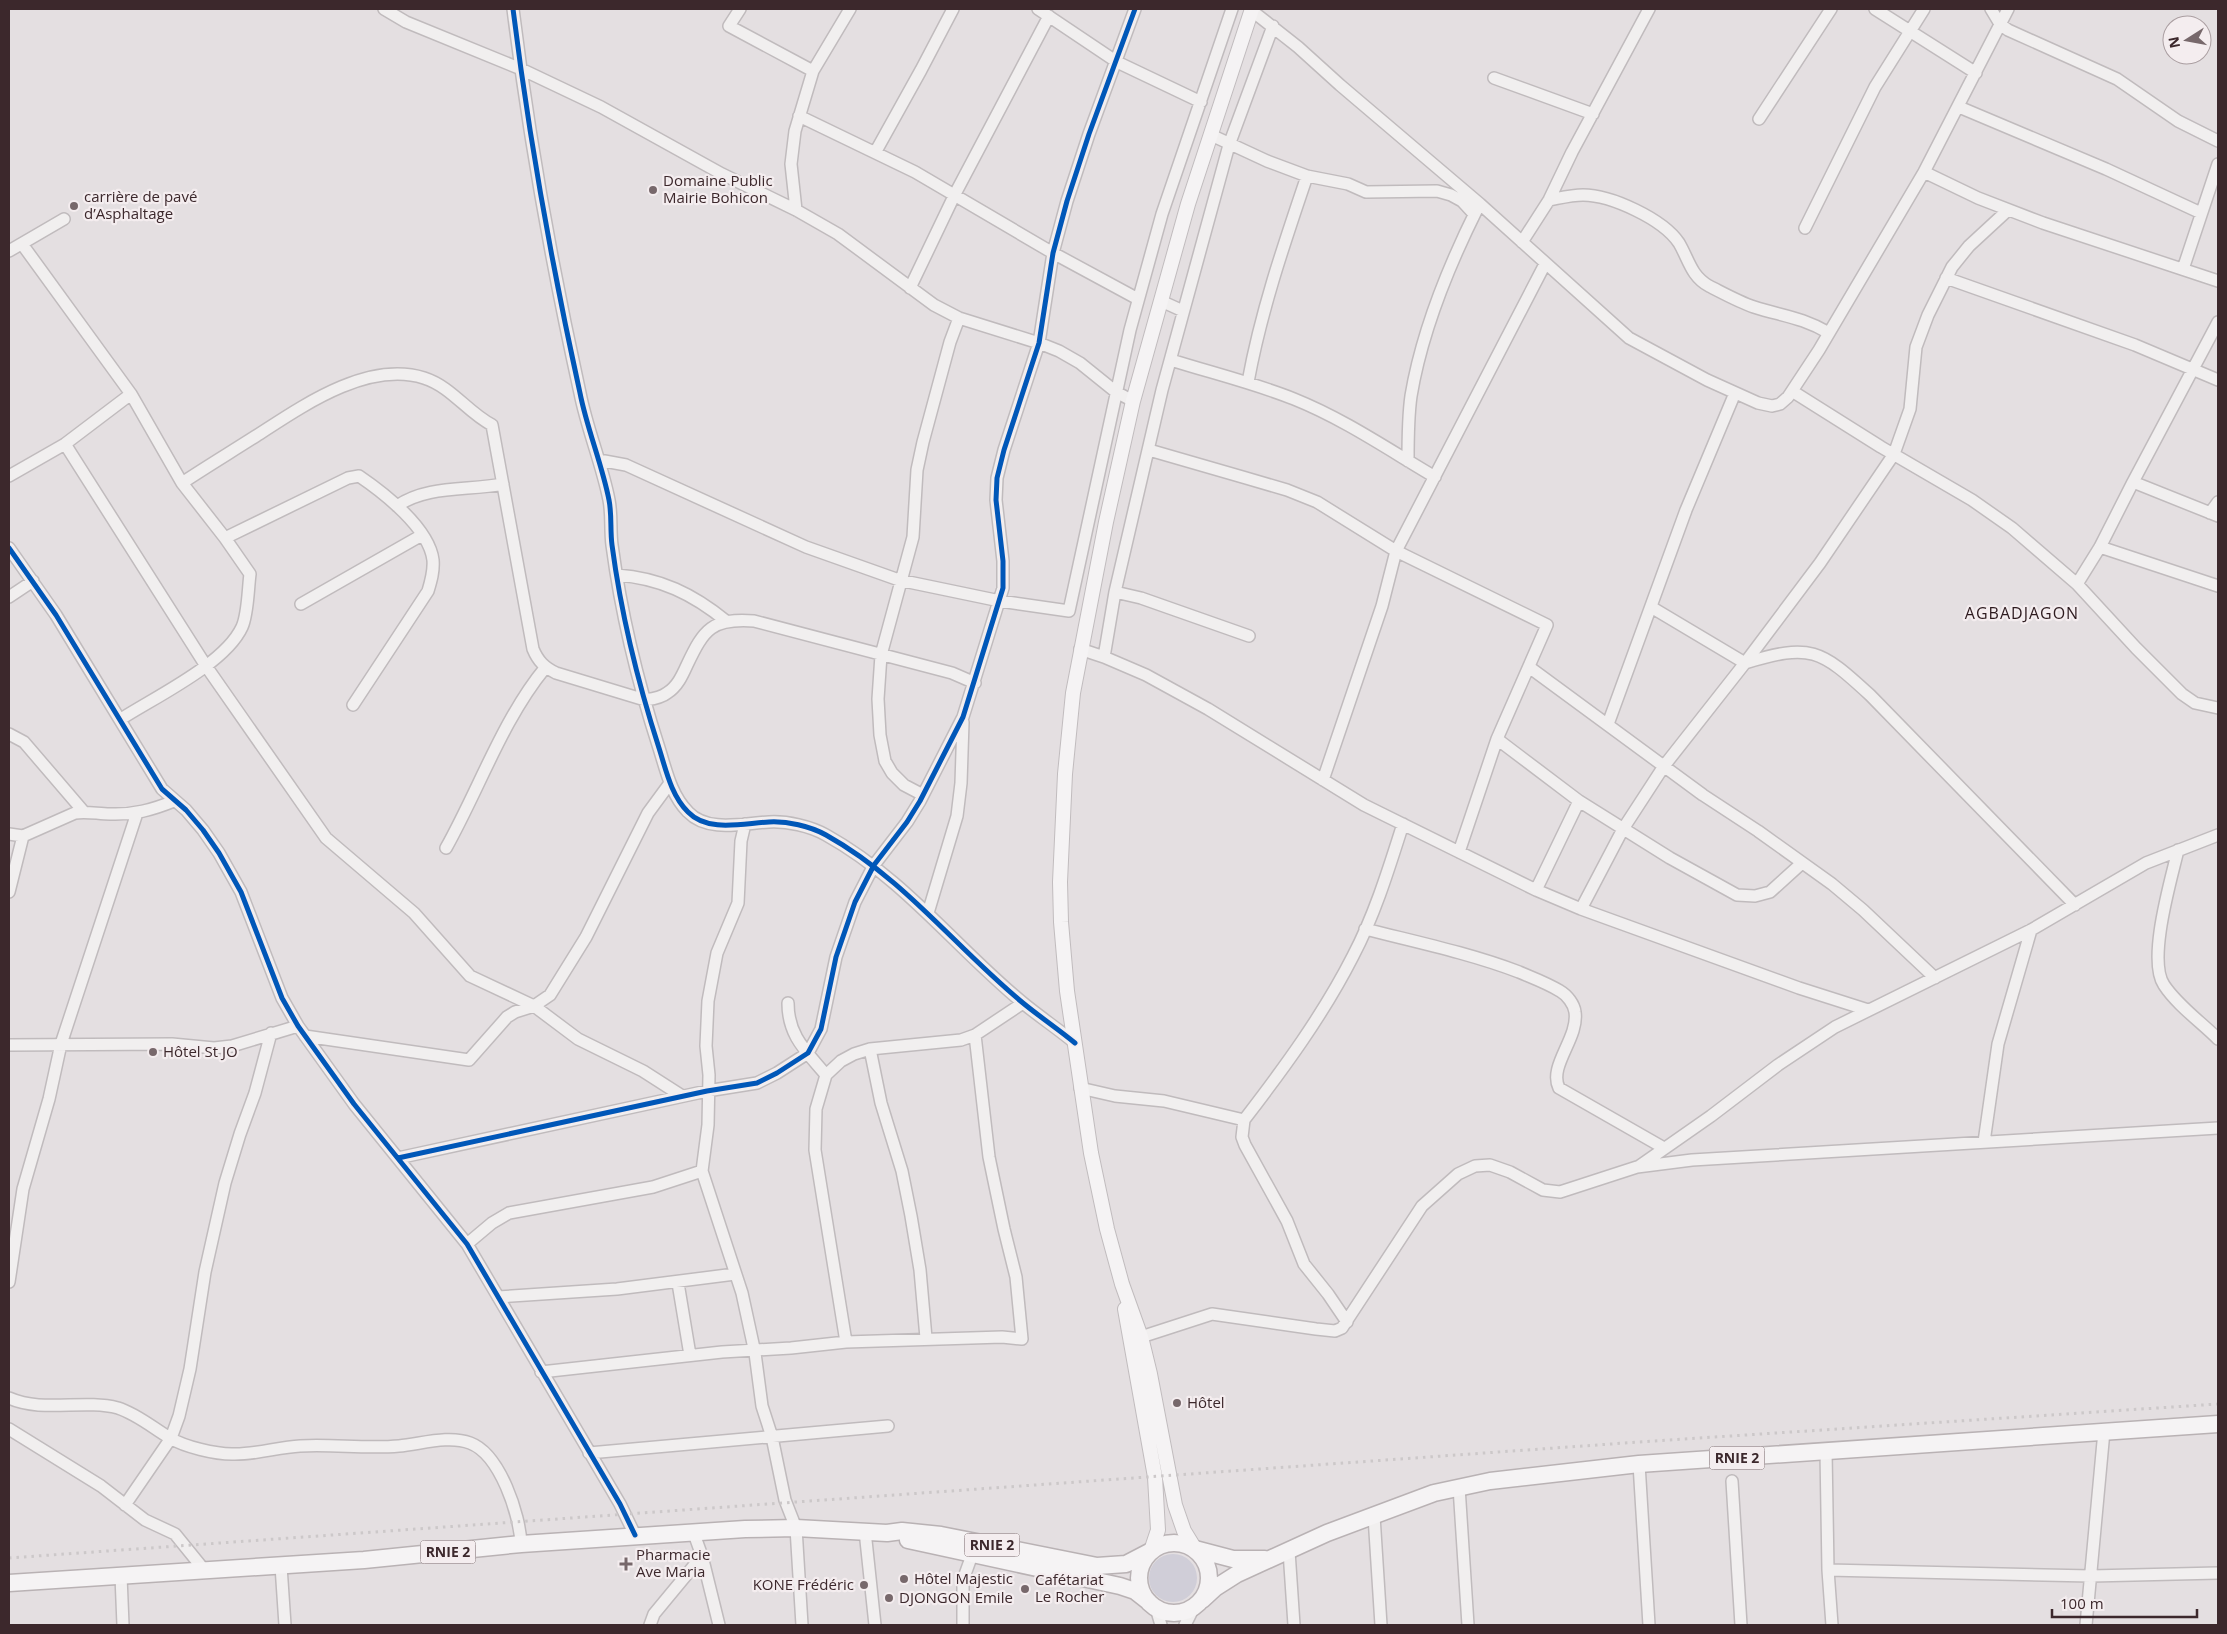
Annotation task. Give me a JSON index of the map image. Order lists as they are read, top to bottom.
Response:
{
  "streets": {
    "highway": ["RNIE 2"]
  },
  "districts": ["AGBADJAGON"],
  "places": {
    "other": [
      "Domaine Public Mairie Bohicon",
      "carrière de pavé d’Asphaltage",
      "Hôtel St JO",
      "Hôtel",
      "Hôtel Majestic",
      "KONE Frédéric",
      "Cafétariat Le Rocher",
      "DJONGON Emile"
    ],
    "health": ["Pharmacie Ave Maria"]
  },
  "scale_bar": "100 m",
  "north": "left"
}
